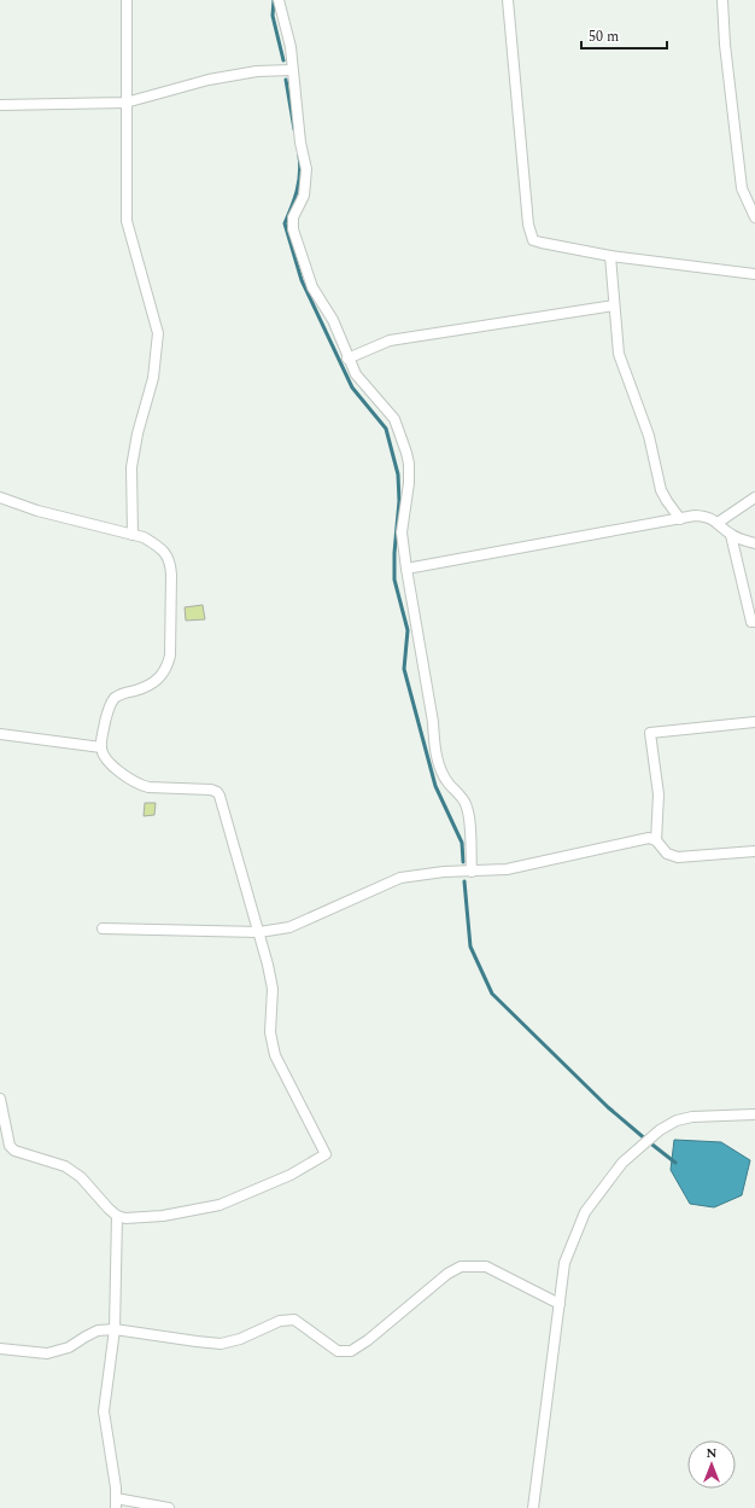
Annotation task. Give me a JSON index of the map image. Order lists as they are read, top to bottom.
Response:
{
  "scale_bar": "50 m",
  "north": "top"
}
